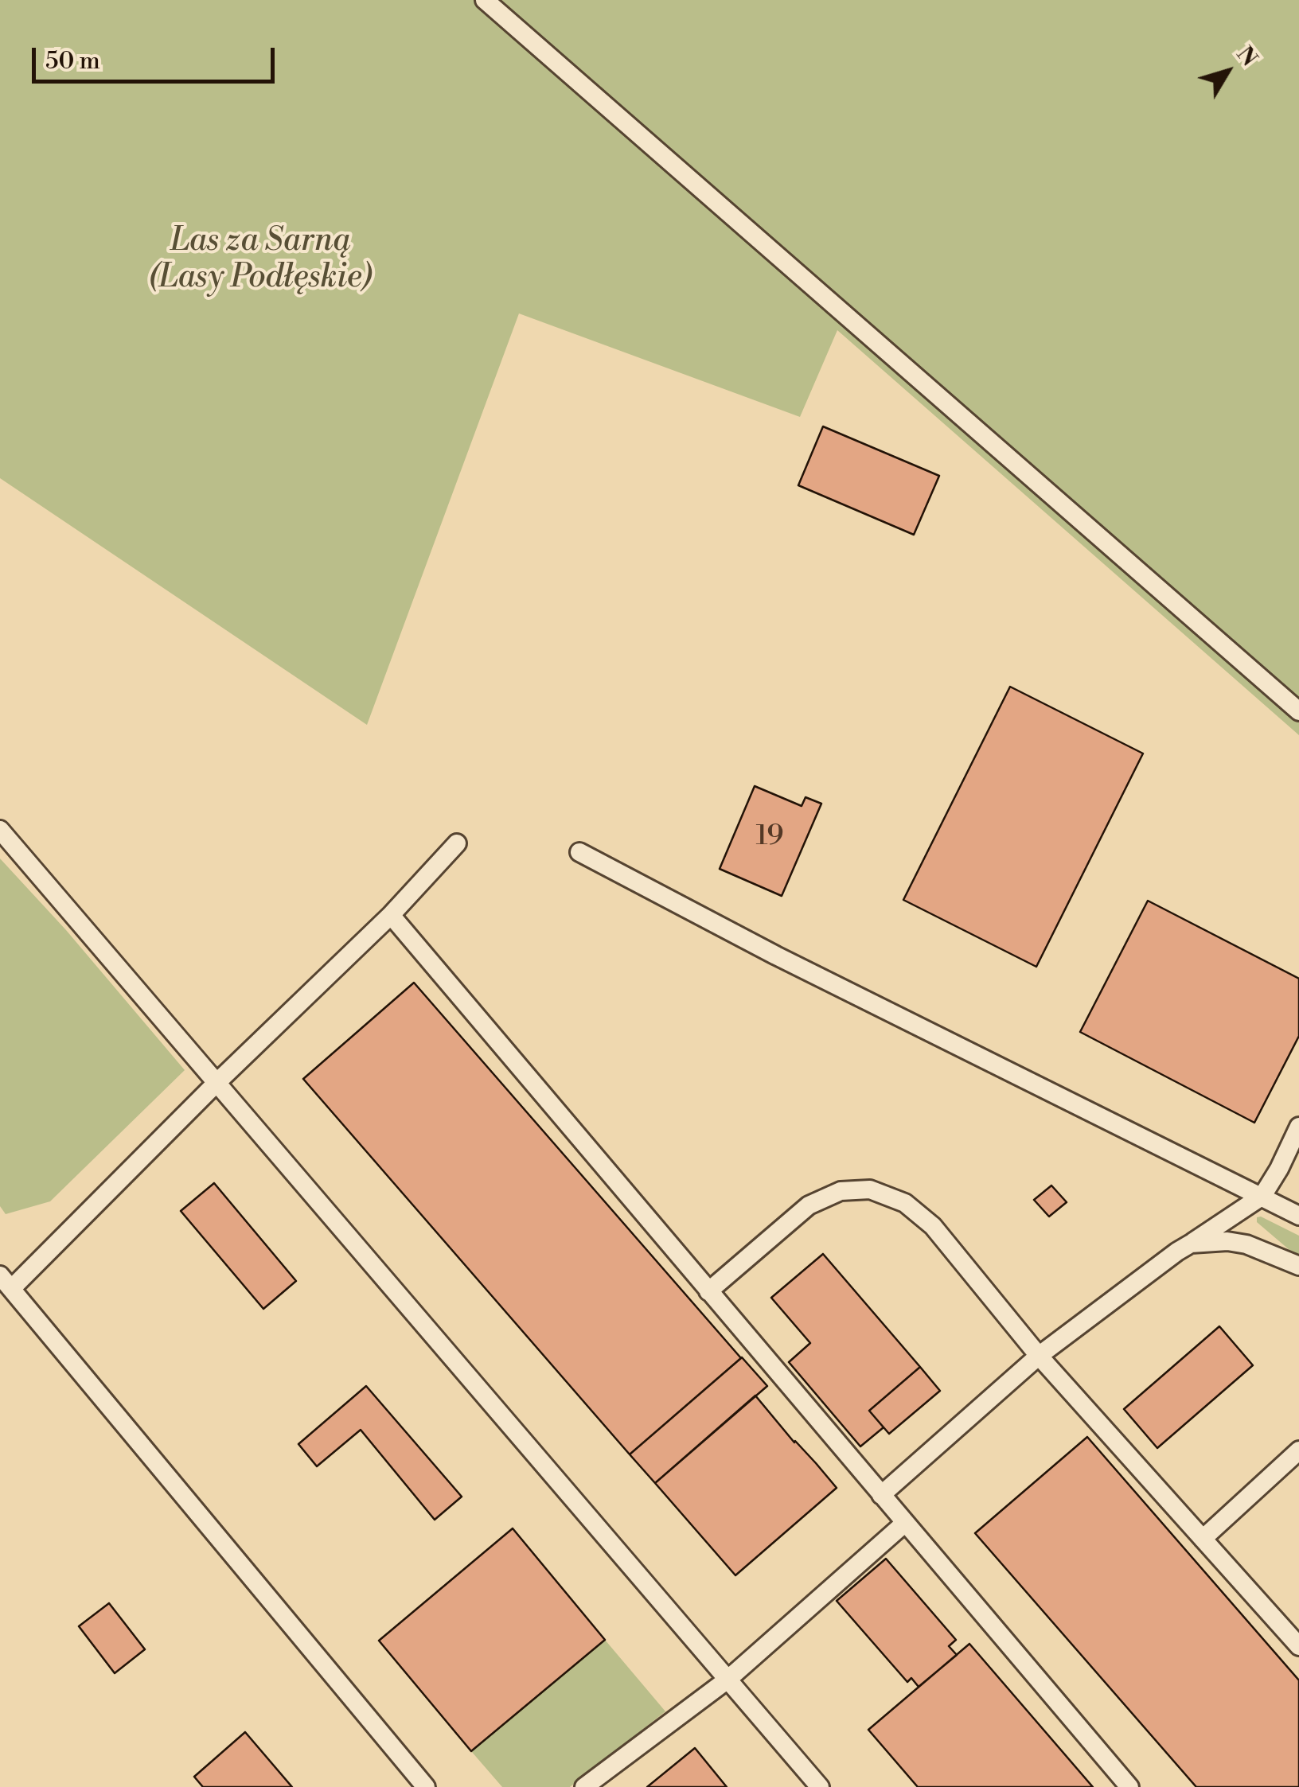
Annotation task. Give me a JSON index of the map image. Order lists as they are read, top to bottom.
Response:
{
  "parks": ["Las za Sarną (Lasy Podłęskie)"],
  "house_numbers": ["19"],
  "scale_bar": "50 m",
  "north": "top right"
}
